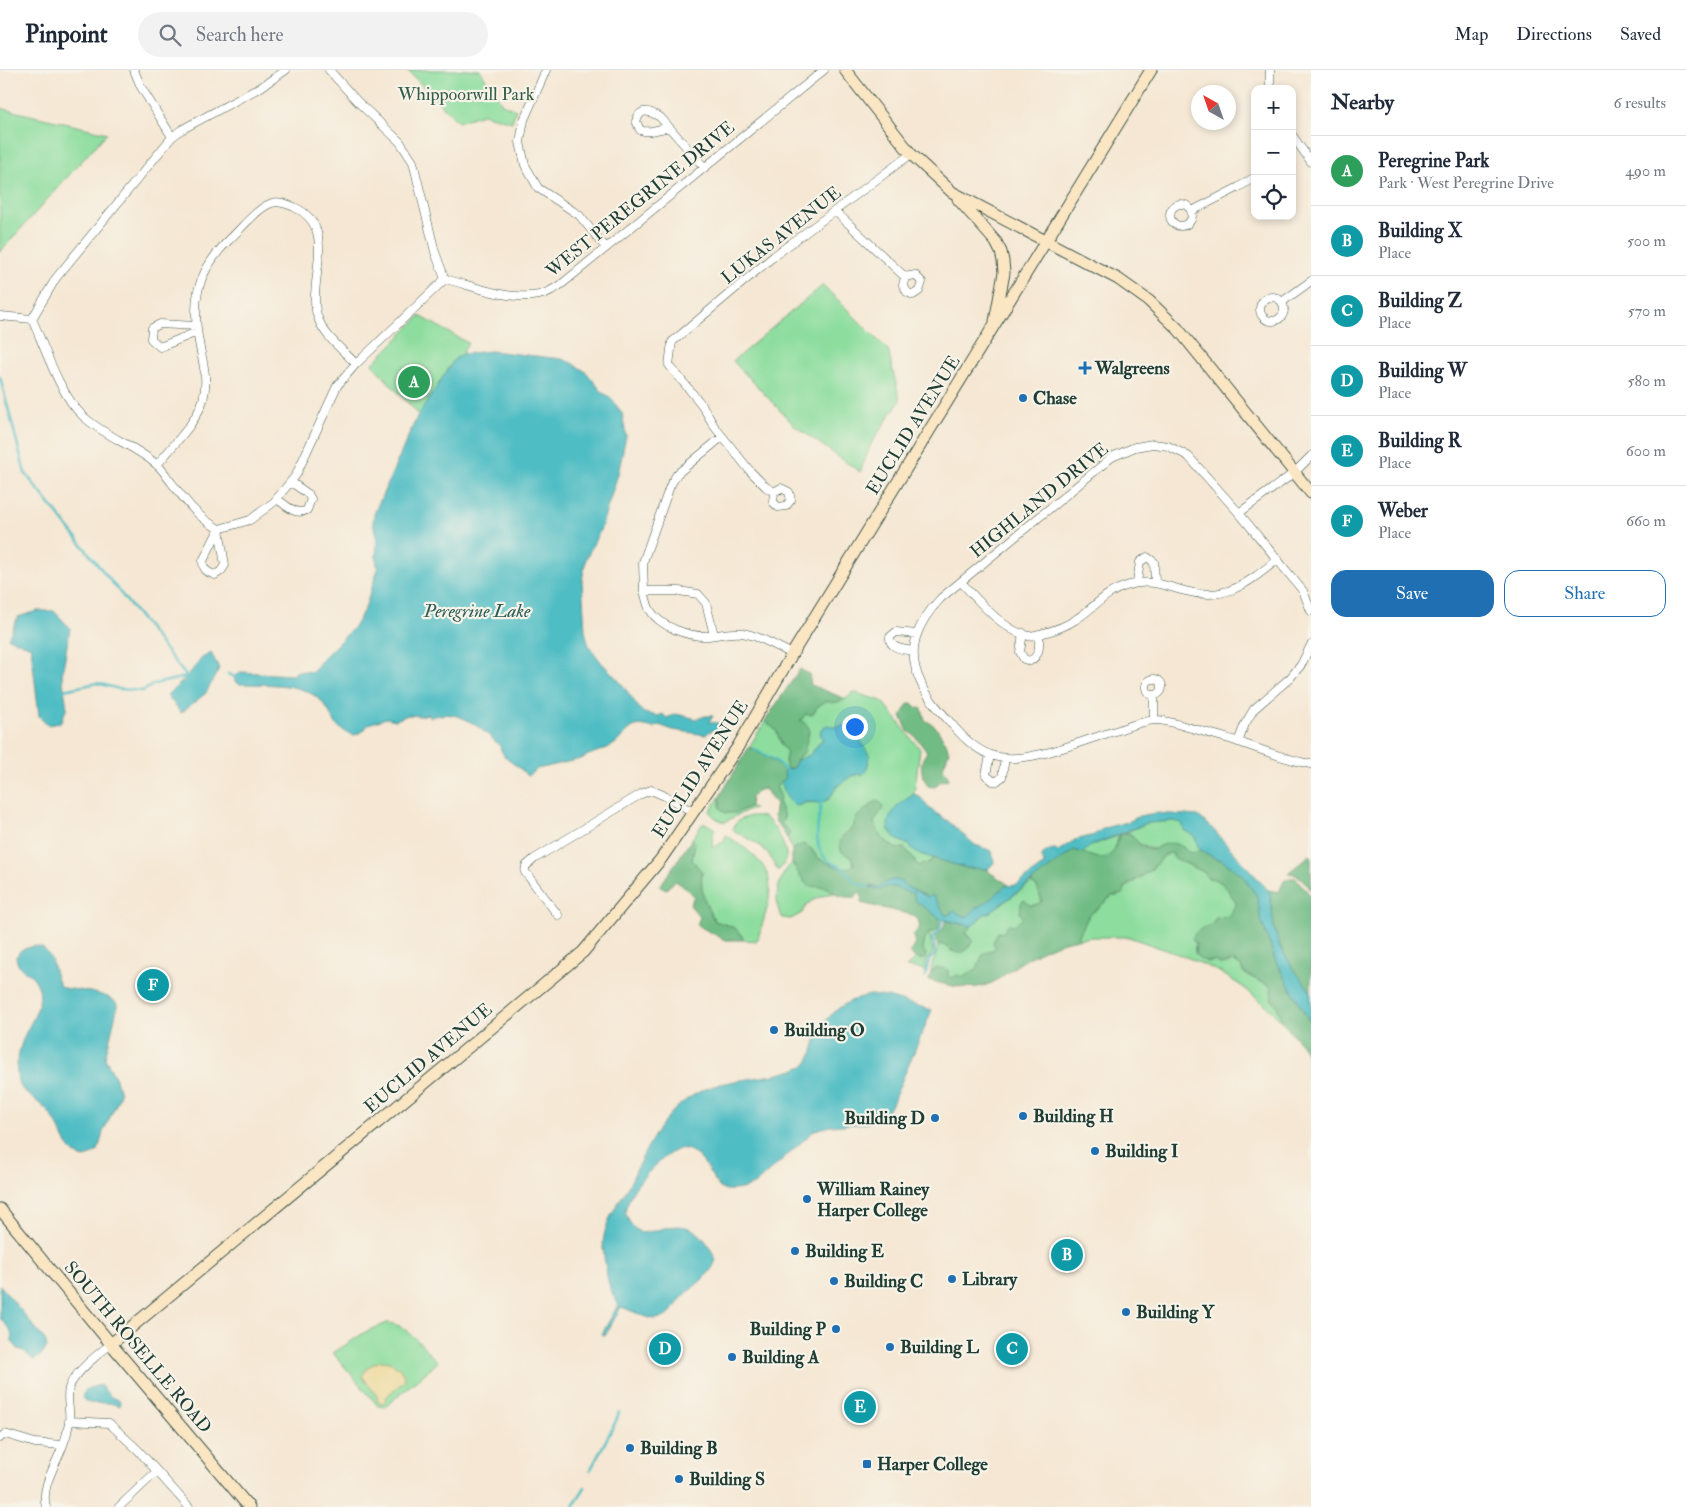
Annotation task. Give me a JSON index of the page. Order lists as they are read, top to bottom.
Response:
{
  "streets": {
    "main road": ["EUCLID AVENUE", "SOUTH ROSELLE ROAD"],
    "street": ["WEST PEREGRINE DRIVE", "LUKAS AVENUE", "HIGHLAND DRIVE"]
  },
  "crossings": [
    ["EUCLID AVENUE", "SOUTH ROSELLE ROAD"]
  ],
  "water": ["Peregrine Lake"],
  "parks": ["Whippoorwill Park"],
  "places": {
    "health": ["Walgreens"],
    "other": [
      "Chase",
      "Building O",
      "Building H",
      "Building D",
      "Building I",
      "William Rainey Harper College",
      "Building E",
      "Library",
      "Building C",
      "Building Y",
      "Building P",
      "Building L",
      "Building A",
      "Building B",
      "Building S"
    ],
    "transit": ["Harper College"]
  },
  "north": "top left",
  "page": {
    "header": "Pinpoint",
    "search": "Search here",
    "nav": ["Map", "Directions", "Saved"],
    "heading": ["Nearby", "6 results"],
    "map_buttons": ["+", "−"],
    "list": [
      {
        "mark": "A",
        "name": "Peregrine Park",
        "note": "Park · West Peregrine Drive",
        "value": "490 m"
      },
      {
        "mark": "B",
        "name": "Building X",
        "note": "Place",
        "value": "500 m"
      },
      {
        "mark": "C",
        "name": "Building Z",
        "note": "Place",
        "value": "570 m"
      },
      {
        "mark": "D",
        "name": "Building W",
        "note": "Place",
        "value": "580 m"
      },
      {
        "mark": "E",
        "name": "Building R",
        "note": "Place",
        "value": "600 m"
      },
      {
        "mark": "F",
        "name": "Weber",
        "note": "Place",
        "value": "660 m"
      }
    ],
    "pins": [
      "A",
      "F",
      "B",
      "C",
      "D",
      "E"
    ],
    "buttons": ["Save", "Share"]
  }
}
